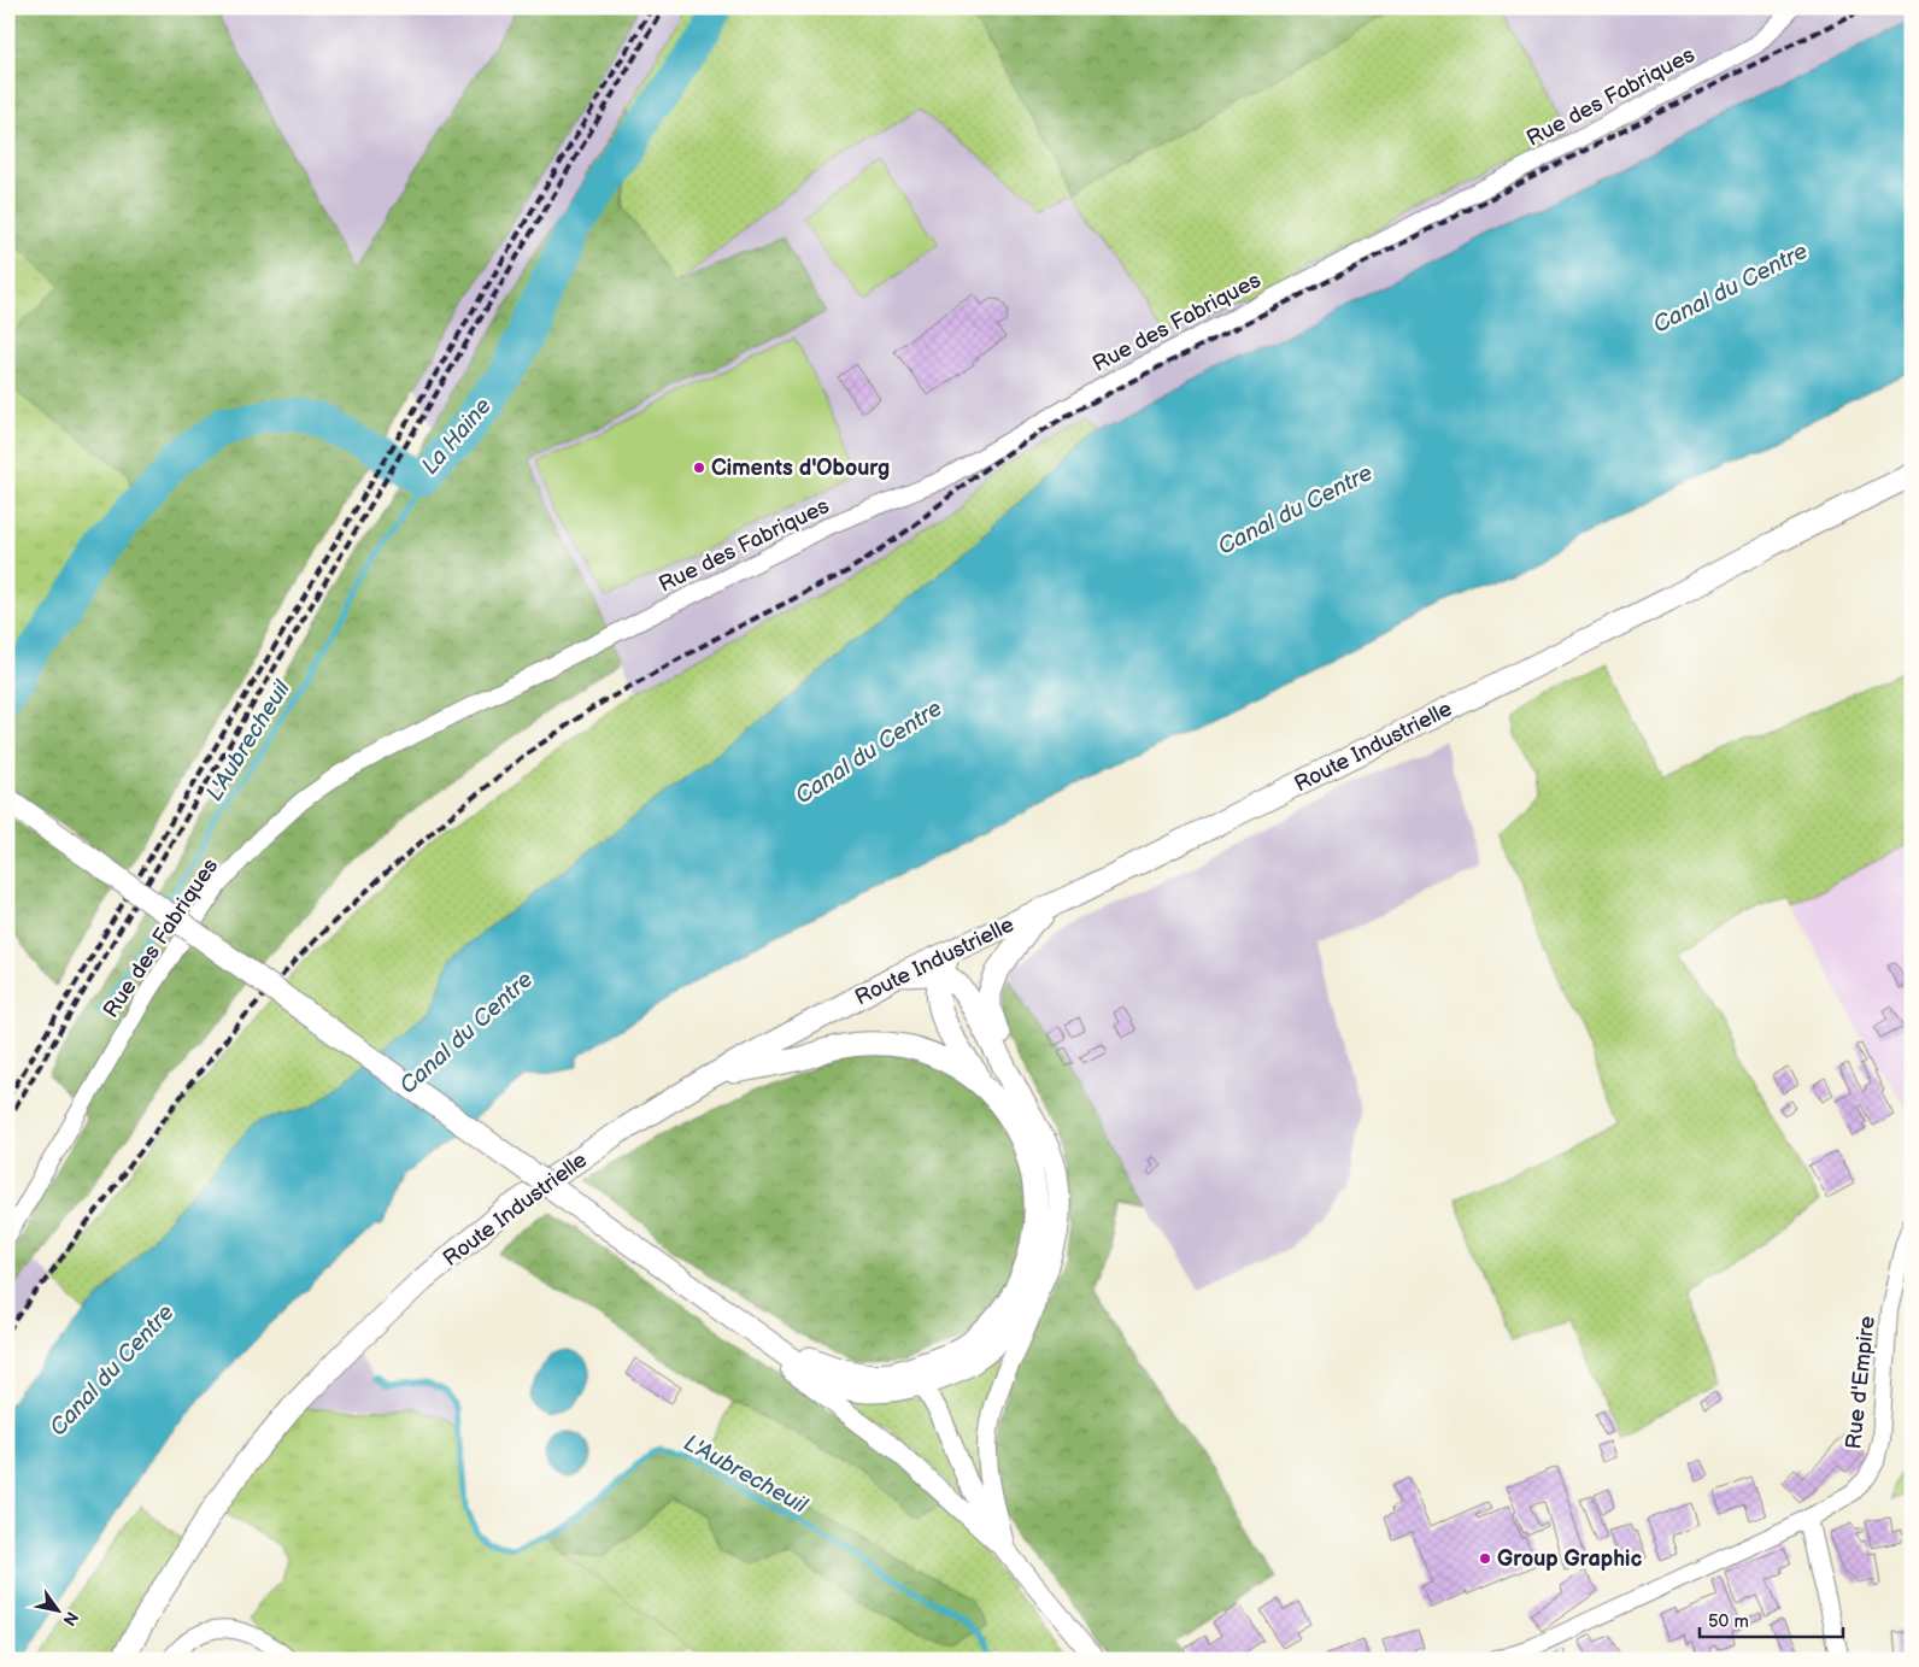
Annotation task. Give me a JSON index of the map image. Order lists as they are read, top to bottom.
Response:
{
  "streets": {
    "main road": ["Route Industrielle"],
    "street": ["Rue des Fabriques", "Rue d'Empire"]
  },
  "water": ["Canal du Centre", "La Haine", "L'Aubrecheuil"],
  "places": ["Ciments d'Obourg", "Group Graphic"],
  "scale_bar": "50 m",
  "north": "bottom right"
}
